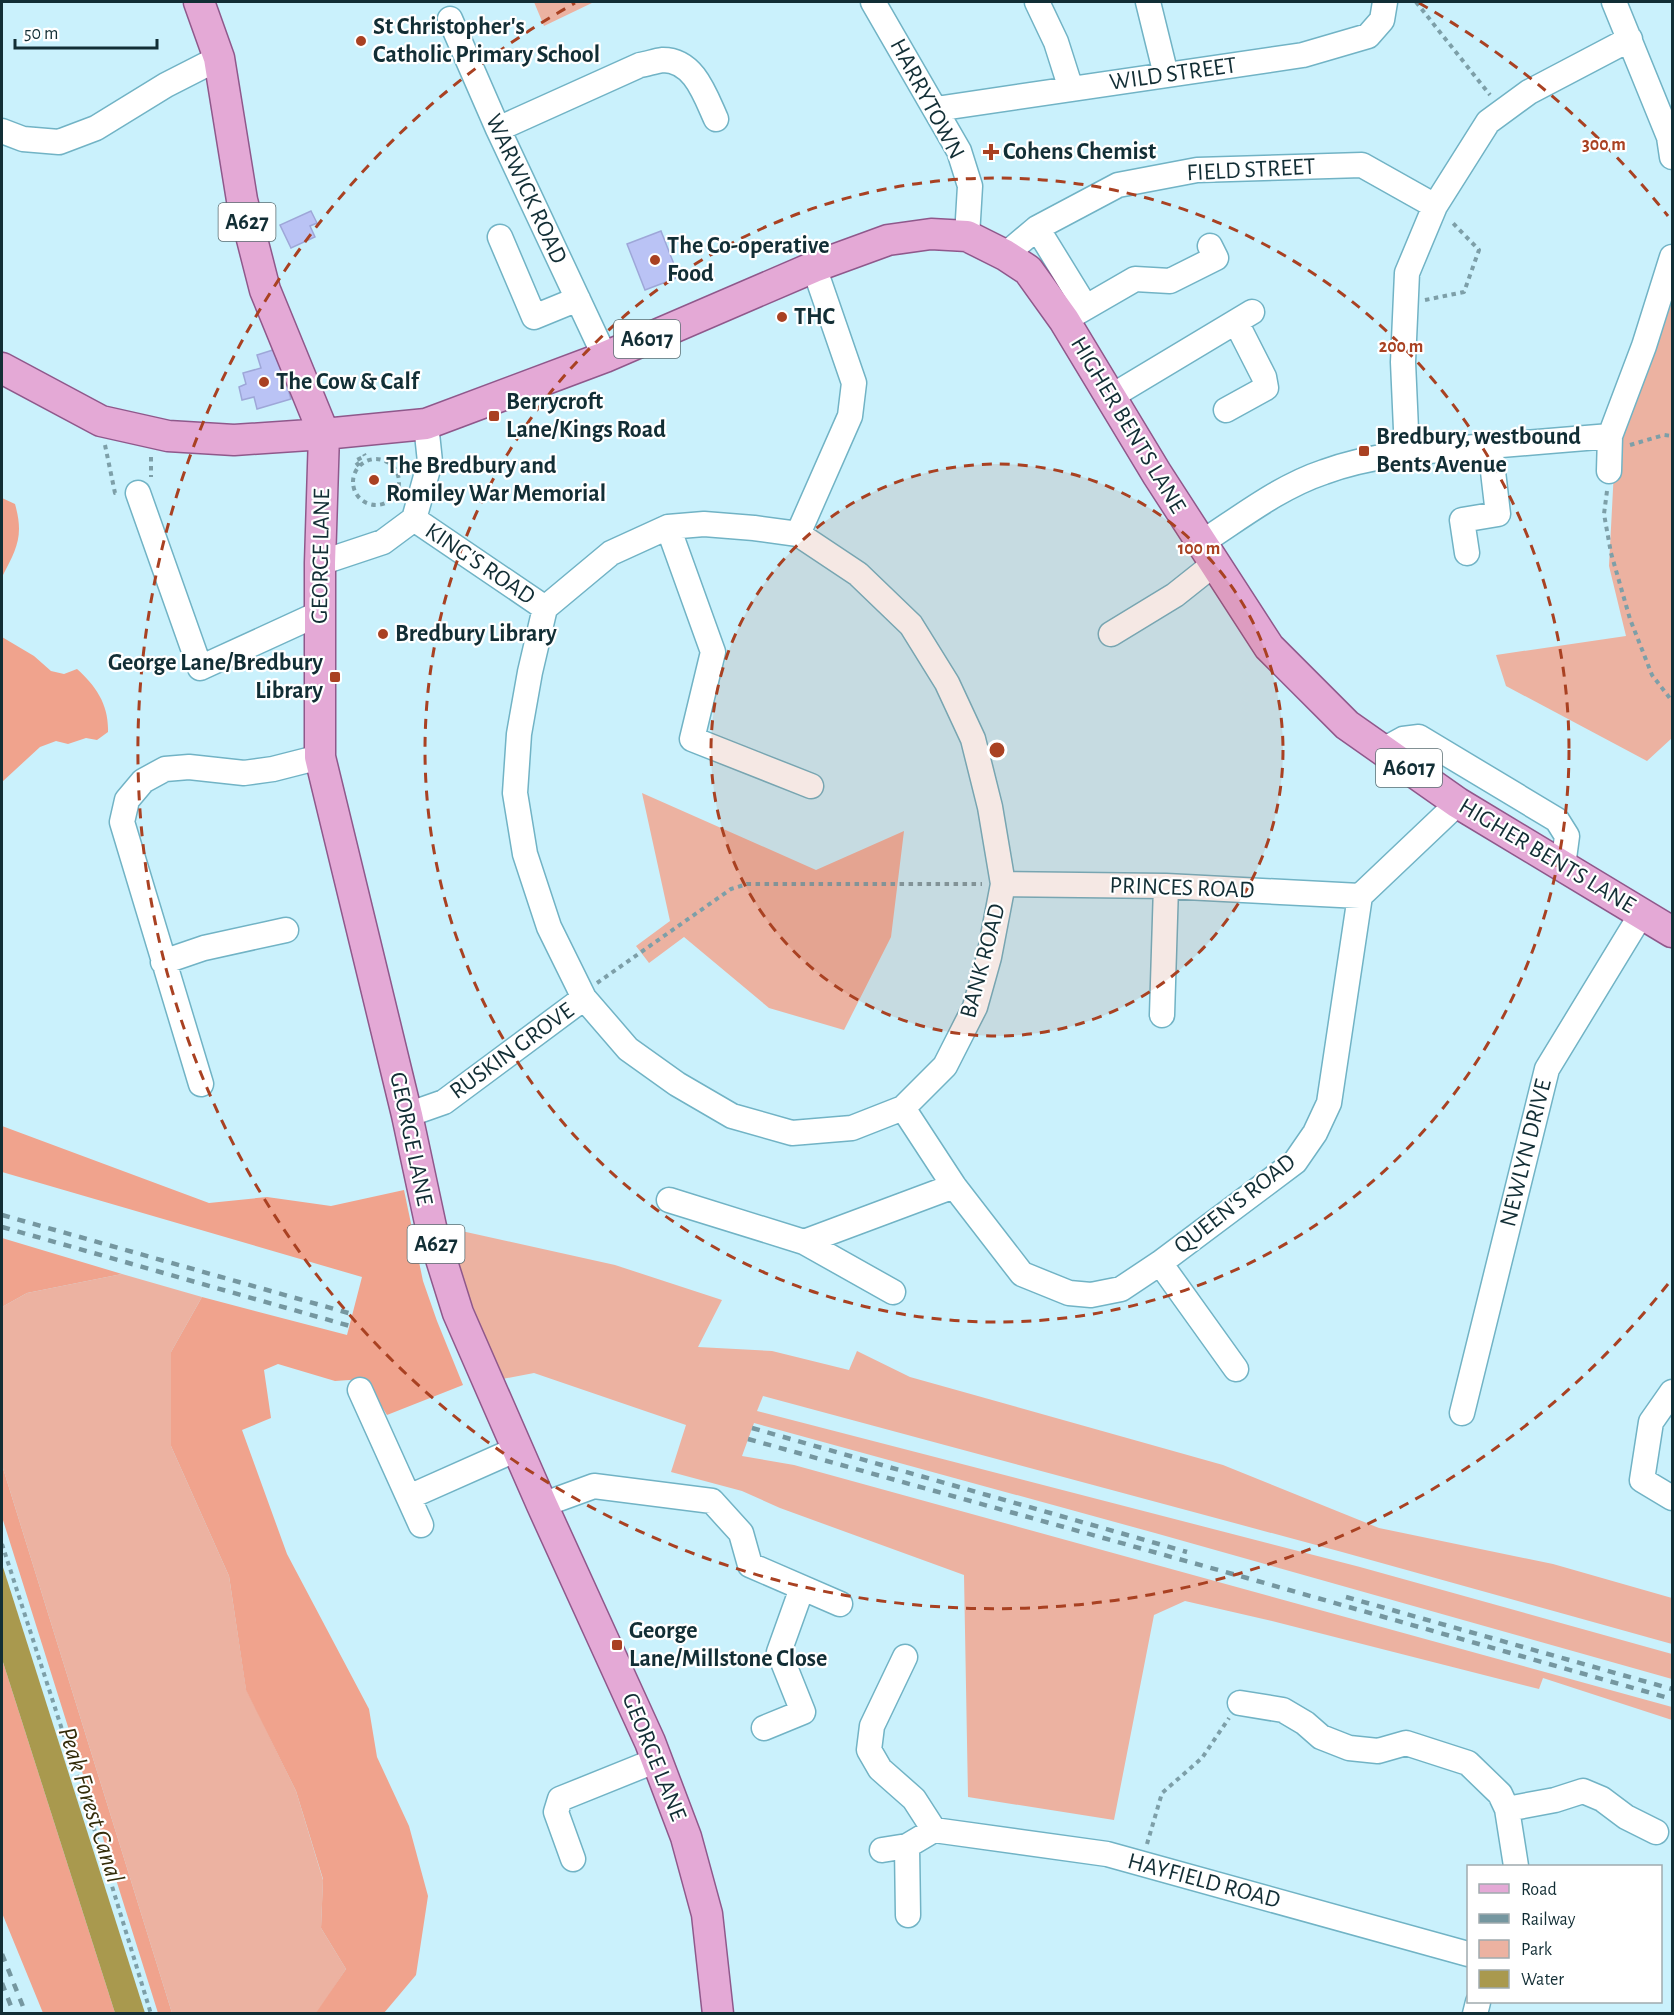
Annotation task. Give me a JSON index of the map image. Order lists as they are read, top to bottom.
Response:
{
  "streets": {
    "main road": [
      "A627",
      "A6017",
      "HIGHER BENTS LANE",
      "GEORGE LANE"
    ],
    "street": [
      "WILD STREET",
      "HARRYTOWN",
      "FIELD STREET",
      "WARWICK ROAD",
      "KING'S ROAD",
      "PRINCES ROAD",
      "BANK ROAD",
      "RUSKIN GROVE",
      "NEWLYN DRIVE",
      "QUEEN'S ROAD",
      "HAYFIELD ROAD"
    ]
  },
  "crossings": [
    ["WILD STREET", "HARRYTOWN"],
    ["HARRYTOWN", "A6017"],
    ["HARRYTOWN", "HIGHER BENTS LANE"],
    ["FIELD STREET", "HIGHER BENTS LANE"],
    ["WARWICK ROAD", "A6017"],
    ["A627", "A6017"],
    ["A627", "GEORGE LANE"],
    ["A6017", "HIGHER BENTS LANE"],
    ["A6017", "GEORGE LANE"],
    ["A6017", "KING'S ROAD"],
    ["HIGHER BENTS LANE", "NEWLYN DRIVE"],
    ["GEORGE LANE", "KING'S ROAD"],
    ["GEORGE LANE", "RUSKIN GROVE"],
    ["KING'S ROAD", "RUSKIN GROVE"],
    ["PRINCES ROAD", "BANK ROAD"],
    ["PRINCES ROAD", "QUEEN'S ROAD"],
    ["BANK ROAD", "RUSKIN GROVE"],
    ["BANK ROAD", "QUEEN'S ROAD"]
  ],
  "water": ["Peak Forest Canal"],
  "places": {
    "other": [
      "St Christopher's Catholic Primary School",
      "The Co-operative Food",
      "THC",
      "The Cow & Calf",
      "The Bredbury and Romiley War Memorial",
      "Bredbury Library"
    ],
    "health": ["Cohens Chemist"],
    "transit": [
      "Berrycroft Lane/Kings Road",
      "Bredbury, westbound Bents Avenue",
      "George Lane/Bredbury Library",
      "George Lane/Millstone Close"
    ]
  },
  "legend": [
    "Road",
    "Railway",
    "Park",
    "Water"
  ],
  "scale_bar": "50 m",
  "rings": ["300 m", "200 m", "100 m"]
}
